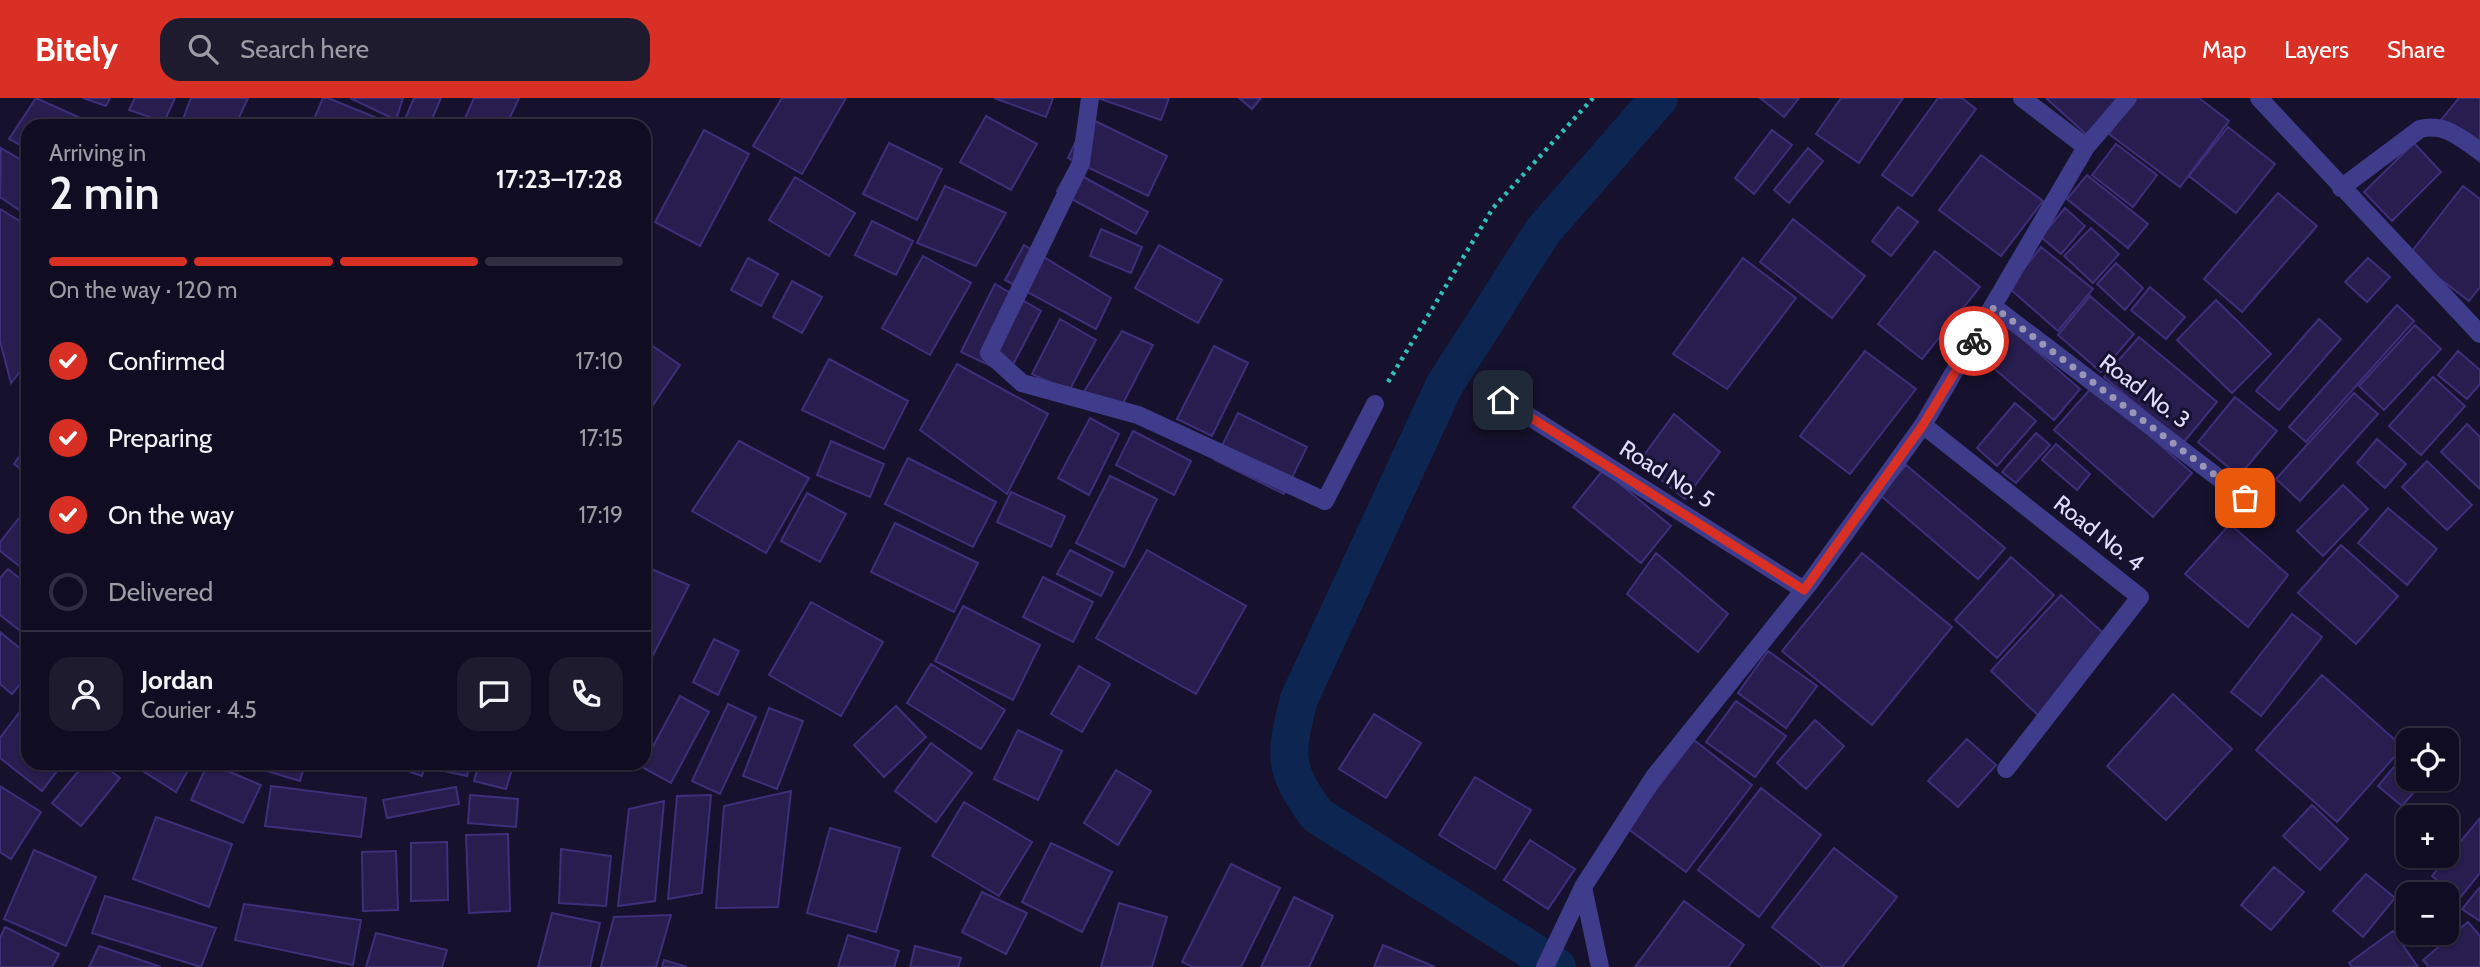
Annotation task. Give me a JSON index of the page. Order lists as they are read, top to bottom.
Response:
{
  "streets": {
    "street": ["Road No. 3", "Road No. 5", "Road No. 4"]
  },
  "page": {
    "header": "Bitely",
    "search": "Search here",
    "nav": ["Map", "Layers", "Share"],
    "heading": ["2 min", "Arriving in", "17:23–17:28"],
    "panel": ["Jordan", "Courier · 4.5"],
    "bar": "On the way · 120 m",
    "list": [
      ["Confirmed", "17:10"],
      ["Preparing", "17:15"],
      ["On the way", "17:19"],
      "Delivered"
    ],
    "map_buttons": ["+", "−"]
  }
}
